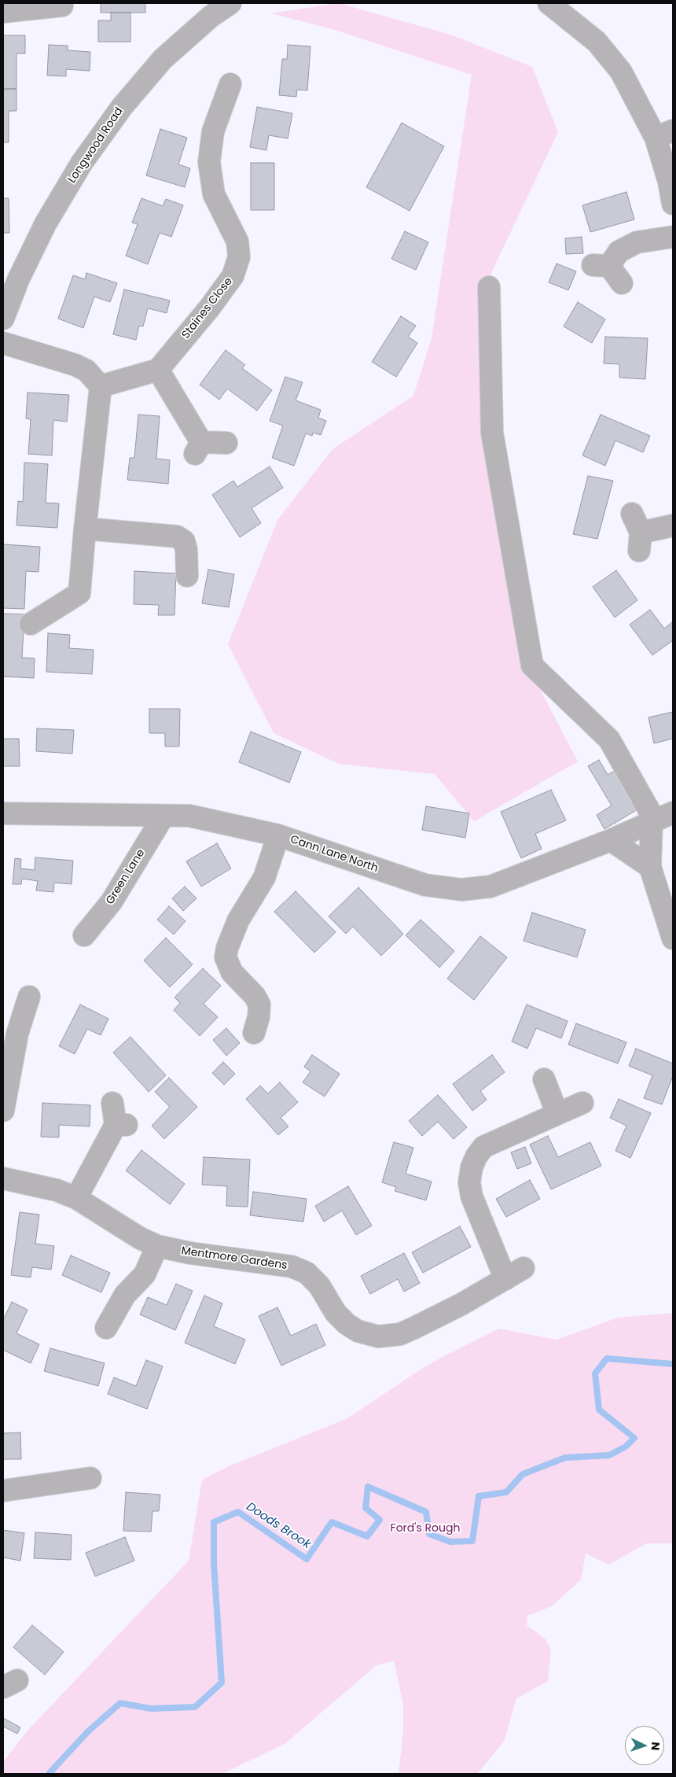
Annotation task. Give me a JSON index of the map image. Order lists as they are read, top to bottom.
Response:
{
  "streets": {
    "street": [
      "Longwood Road",
      "Staines Close",
      "Cann Lane North",
      "Green Lane",
      "Mentmore Gardens"
    ]
  },
  "crossings": [
    ["Cann Lane North", "Green Lane"]
  ],
  "water": ["Doods Brook"],
  "parks": ["Ford's Rough"],
  "north": "right"
}
